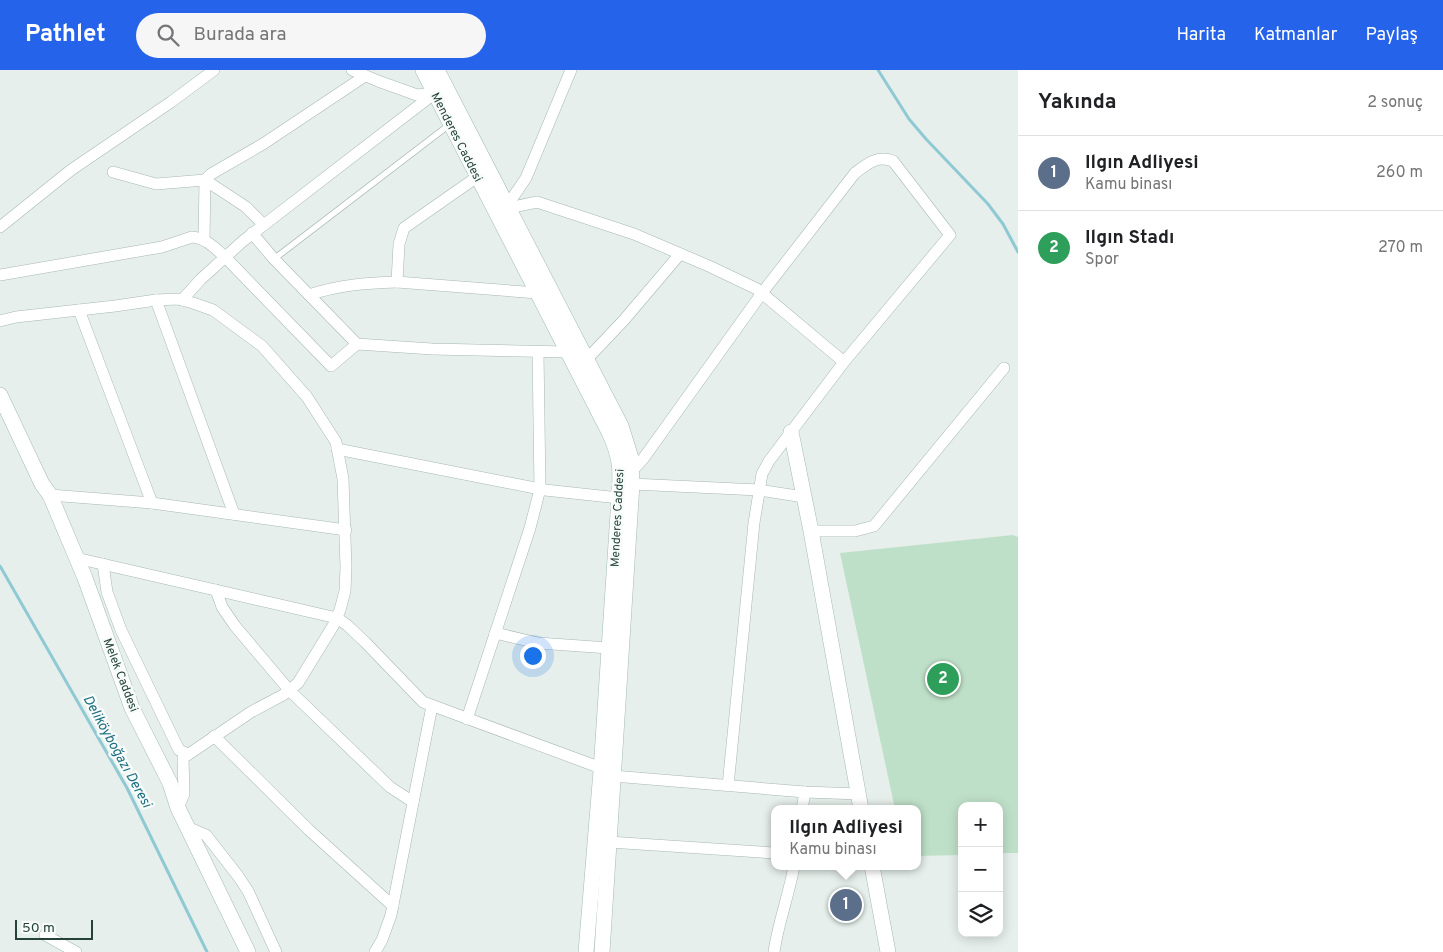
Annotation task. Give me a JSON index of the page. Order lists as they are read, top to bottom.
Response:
{
  "streets": {
    "main road": ["Menderes Caddesi", "Melek Caddesi"]
  },
  "water": ["Deliköyboğazı Deresi"],
  "scale_bar": "50 m",
  "page": {
    "header": "Pathlet",
    "search": "Burada ara",
    "nav": ["Harita", "Katmanlar", "Paylaş"],
    "heading": ["Yakında", "2 sonuç"],
    "list": [
      {
        "mark": "1",
        "name": "Ilgın Adliyesi",
        "note": "Kamu binası",
        "value": "260 m"
      },
      {
        "mark": "2",
        "name": "Ilgın Stadı",
        "note": "Spor",
        "value": "270 m"
      }
    ],
    "pins": ["2", "1"],
    "map_buttons": ["+", "−"],
    "popup": ["Ilgın Adliyesi", "Kamu binası"],
    "scale": "50 m"
  }
}
